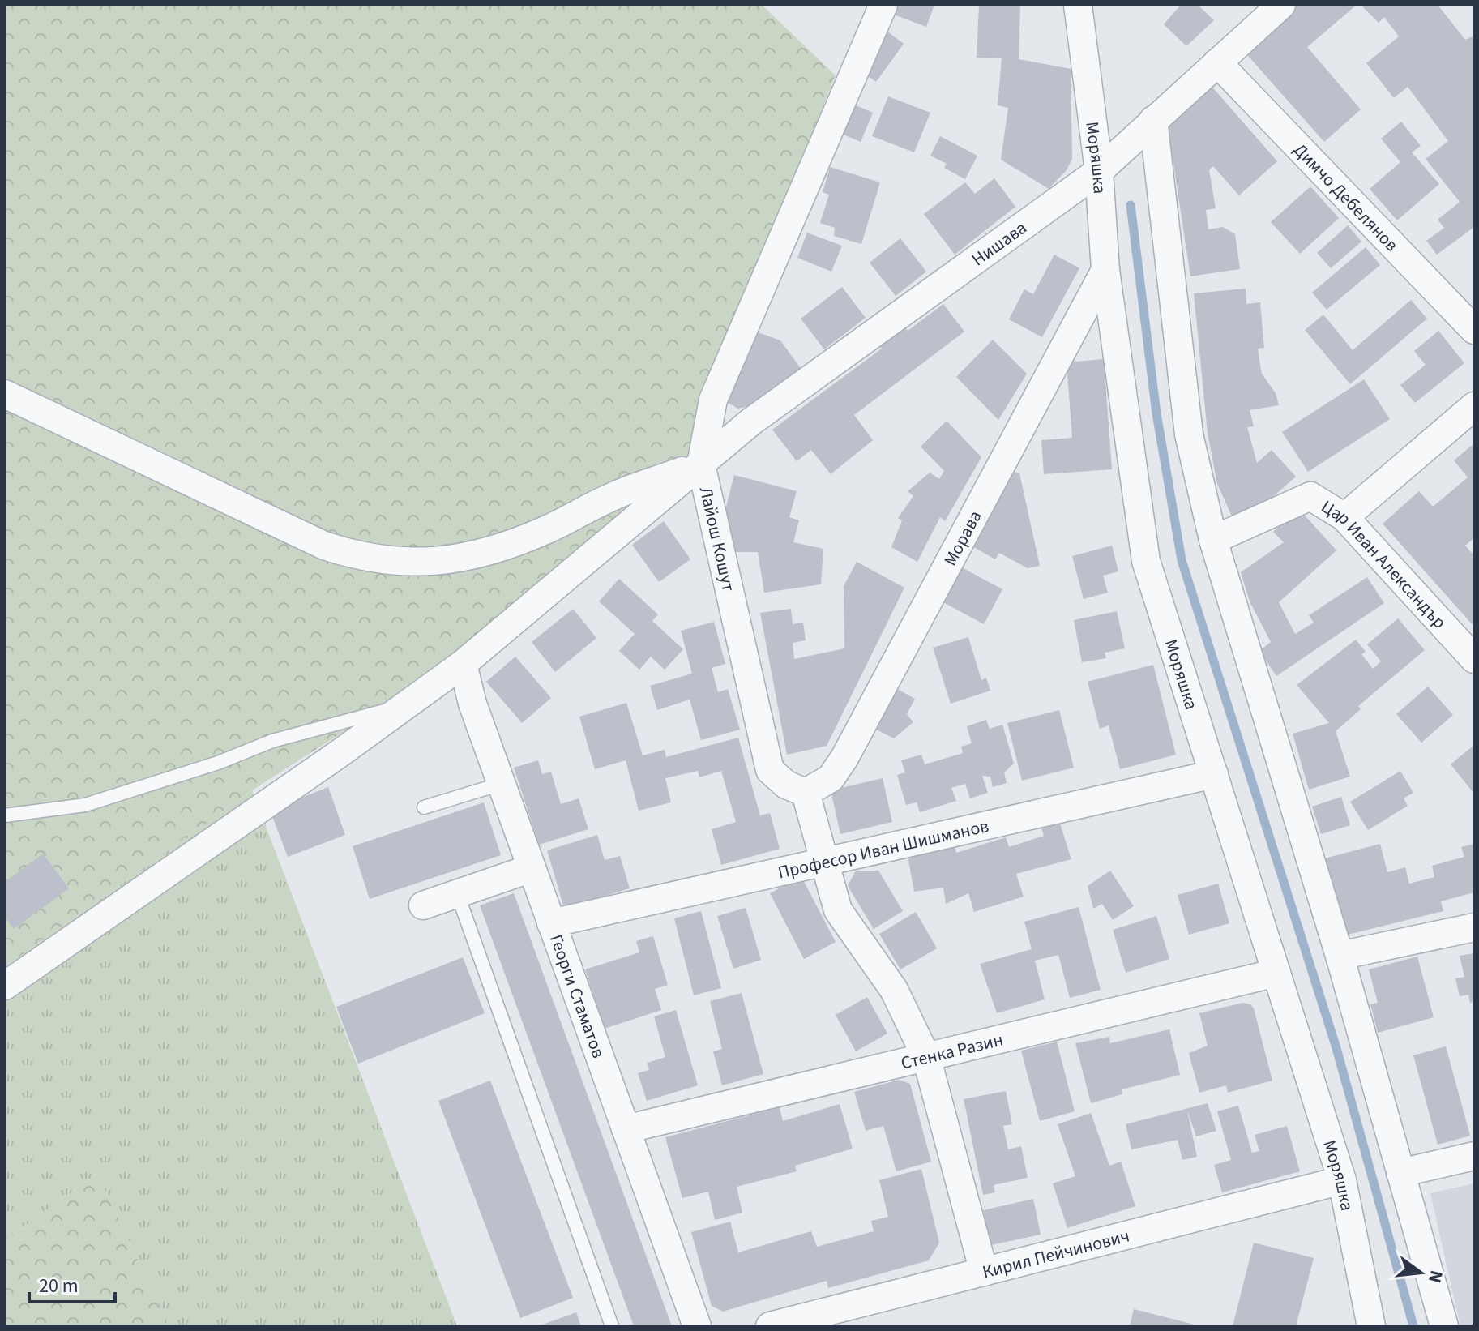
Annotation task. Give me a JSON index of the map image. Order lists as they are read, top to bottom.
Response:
{
  "streets": {
    "street": [
      "Моряшка",
      "Димчо Дебелянов",
      "Нишава",
      "Морава",
      "Лайош Кошут",
      "Цар Иван Александър",
      "Професор Иван Шишманов",
      "Георги Стаматов",
      "Стенка Разин",
      "Кирил Пейчинович"
    ]
  },
  "crossings": [
    ["Моряшка", "Нишава"],
    ["Моряшка", "Морава"],
    ["Моряшка", "Професор Иван Шишманов"],
    ["Моряшка", "Стенка Разин"],
    ["Моряшка", "Кирил Пейчинович"],
    ["Димчо Дебелянов", "Нишава"],
    ["Нишава", "Лайош Кошут"],
    ["Нишава", "Георги Стаматов"],
    ["Морава", "Лайош Кошут"],
    ["Професор Иван Шишманов", "Георги Стаматов"],
    ["Георги Стаматов", "Стенка Разин"]
  ],
  "scale_bar": "20 m",
  "north": "right"
}
